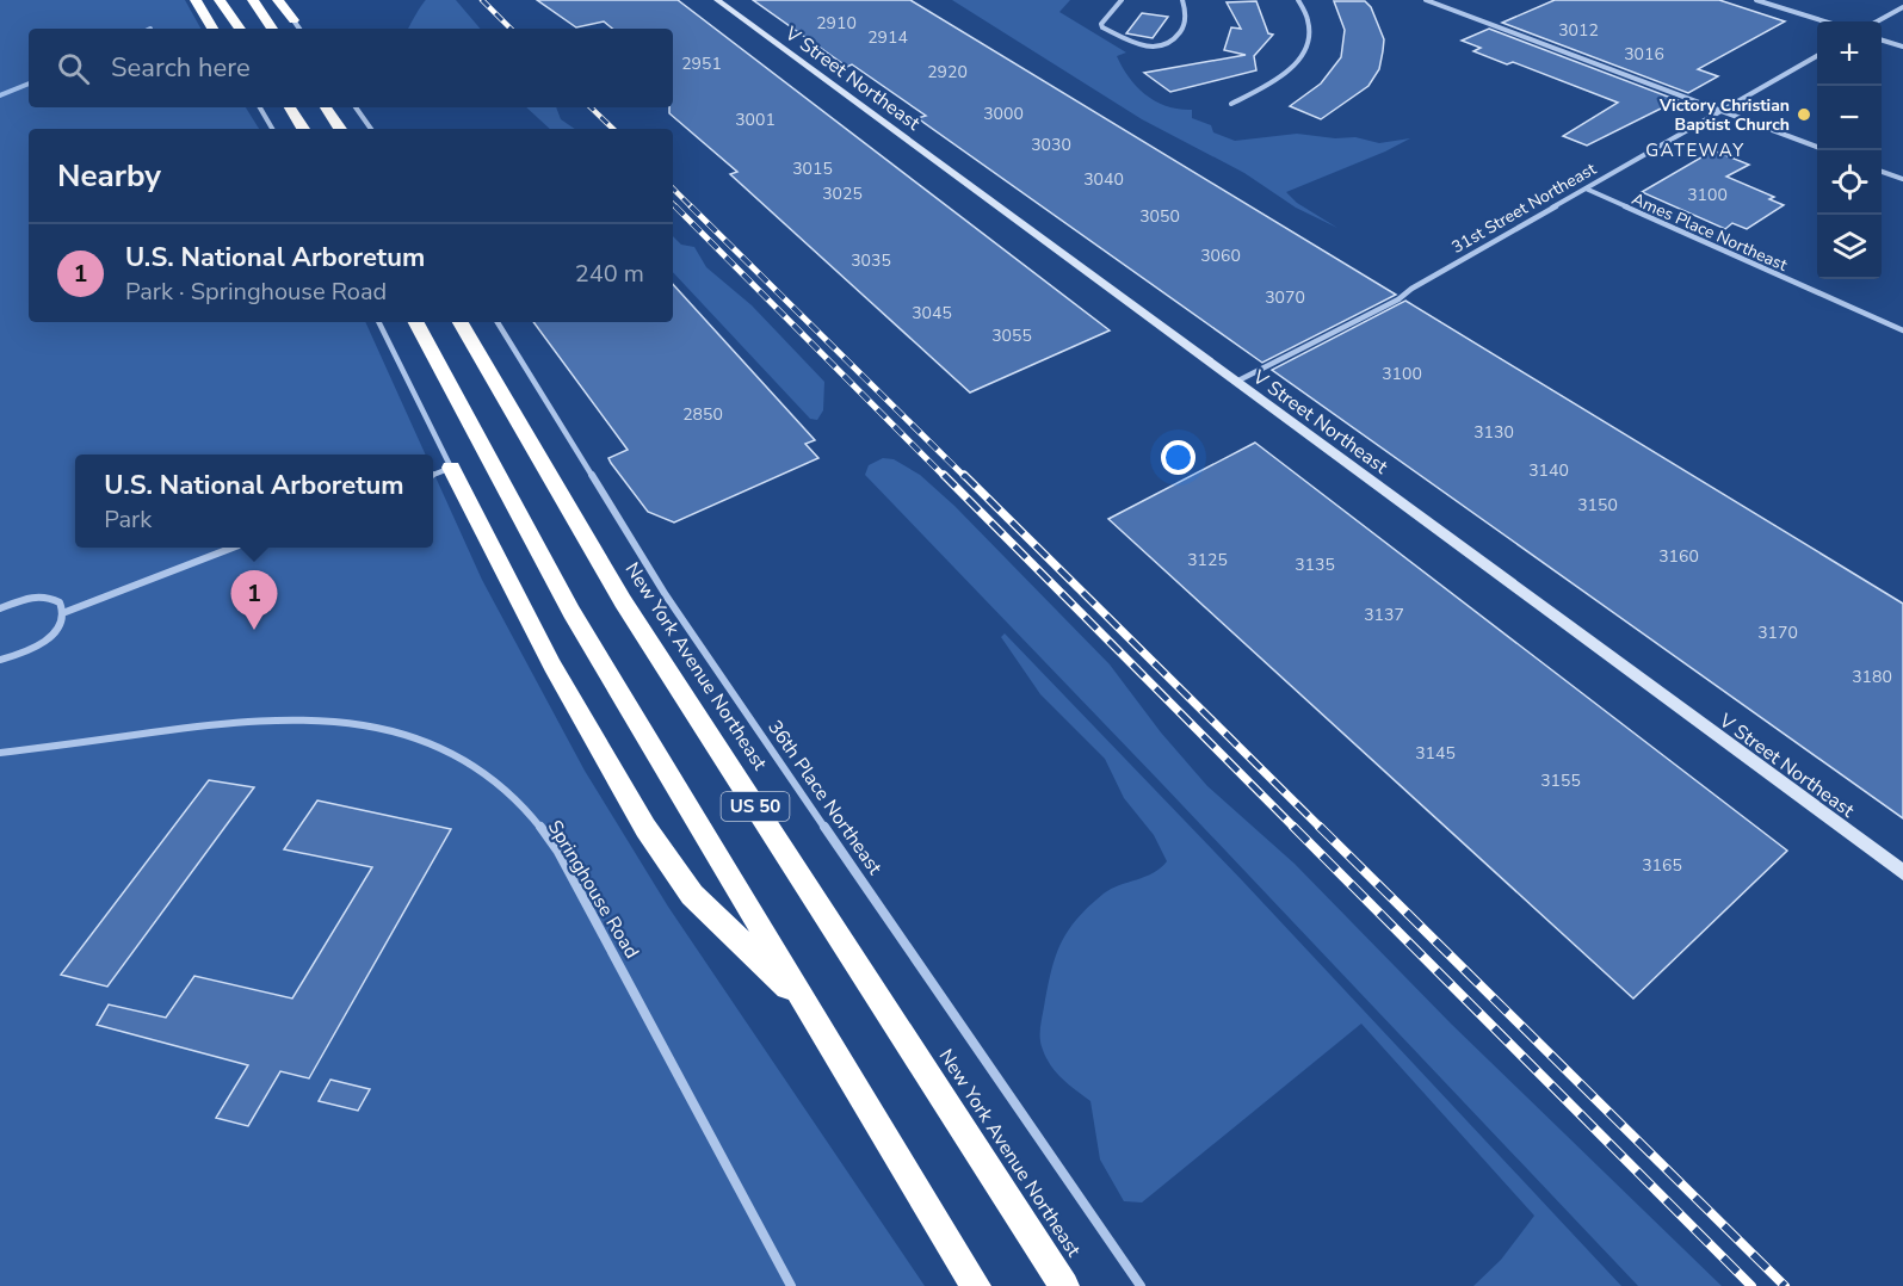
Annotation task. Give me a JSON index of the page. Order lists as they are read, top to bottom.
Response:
{
  "streets": {
    "highway": ["New York Avenue Northeast", "US 50"],
    "street": [
      "V Street Northeast",
      "31st Street Northeast",
      "Ames Place Northeast",
      "36th Place Northeast",
      "Springhouse Road"
    ]
  },
  "crossings": [
    ["V Street Northeast", "31st Street Northeast"],
    ["31st Street Northeast", "Ames Place Northeast"]
  ],
  "districts": ["GATEWAY"],
  "places": ["Victory Christian Baptist Church"],
  "house_numbers": [
    "2910",
    "3012",
    "2914",
    "3016",
    "2951",
    "2920",
    "3000",
    "3001",
    "3030",
    "3015",
    "3040",
    "3025",
    "3100",
    "3050",
    "3060",
    "3035",
    "3070",
    "3045",
    "3055",
    "3100",
    "2850",
    "3130",
    "3140",
    "3150",
    "3160",
    "3125",
    "3135",
    "3137",
    "3170",
    "3180",
    "3145",
    "3155",
    "3165"
  ],
  "page": {
    "map_buttons": ["+", "−"],
    "search": "Search here",
    "heading": "Nearby",
    "list": [
      {
        "mark": "1",
        "name": "U.S. National Arboretum",
        "note": "Park · Springhouse Road",
        "value": "240 m"
      }
    ],
    "popup": ["U.S. National Arboretum", "Park"],
    "pins": "1"
  }
}
